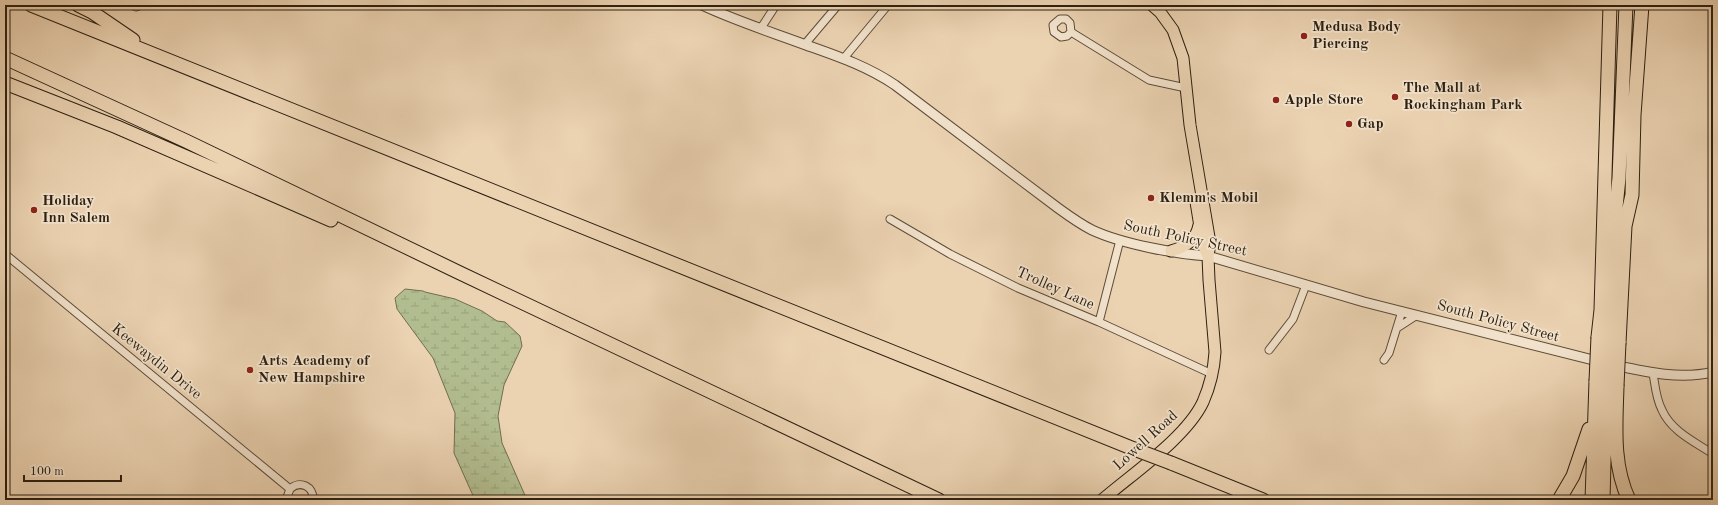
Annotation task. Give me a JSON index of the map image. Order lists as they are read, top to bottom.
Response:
{
  "streets": {
    "main road": ["Lowell Road"],
    "street": ["South Policy Street", "Trolley Lane", "Keewaydin Drive"]
  },
  "crossings": [
    ["South Policy Street", "Lowell Road"],
    ["Trolley Lane", "Lowell Road"]
  ],
  "places": [
    "Medusa Body Piercing",
    "The Mall at Rockingham Park",
    "Apple Store",
    "Gap",
    "Klemm's Mobil",
    "Holiday Inn Salem",
    "Arts Academy of New Hampshire"
  ],
  "scale_bar": "100 m"
}
